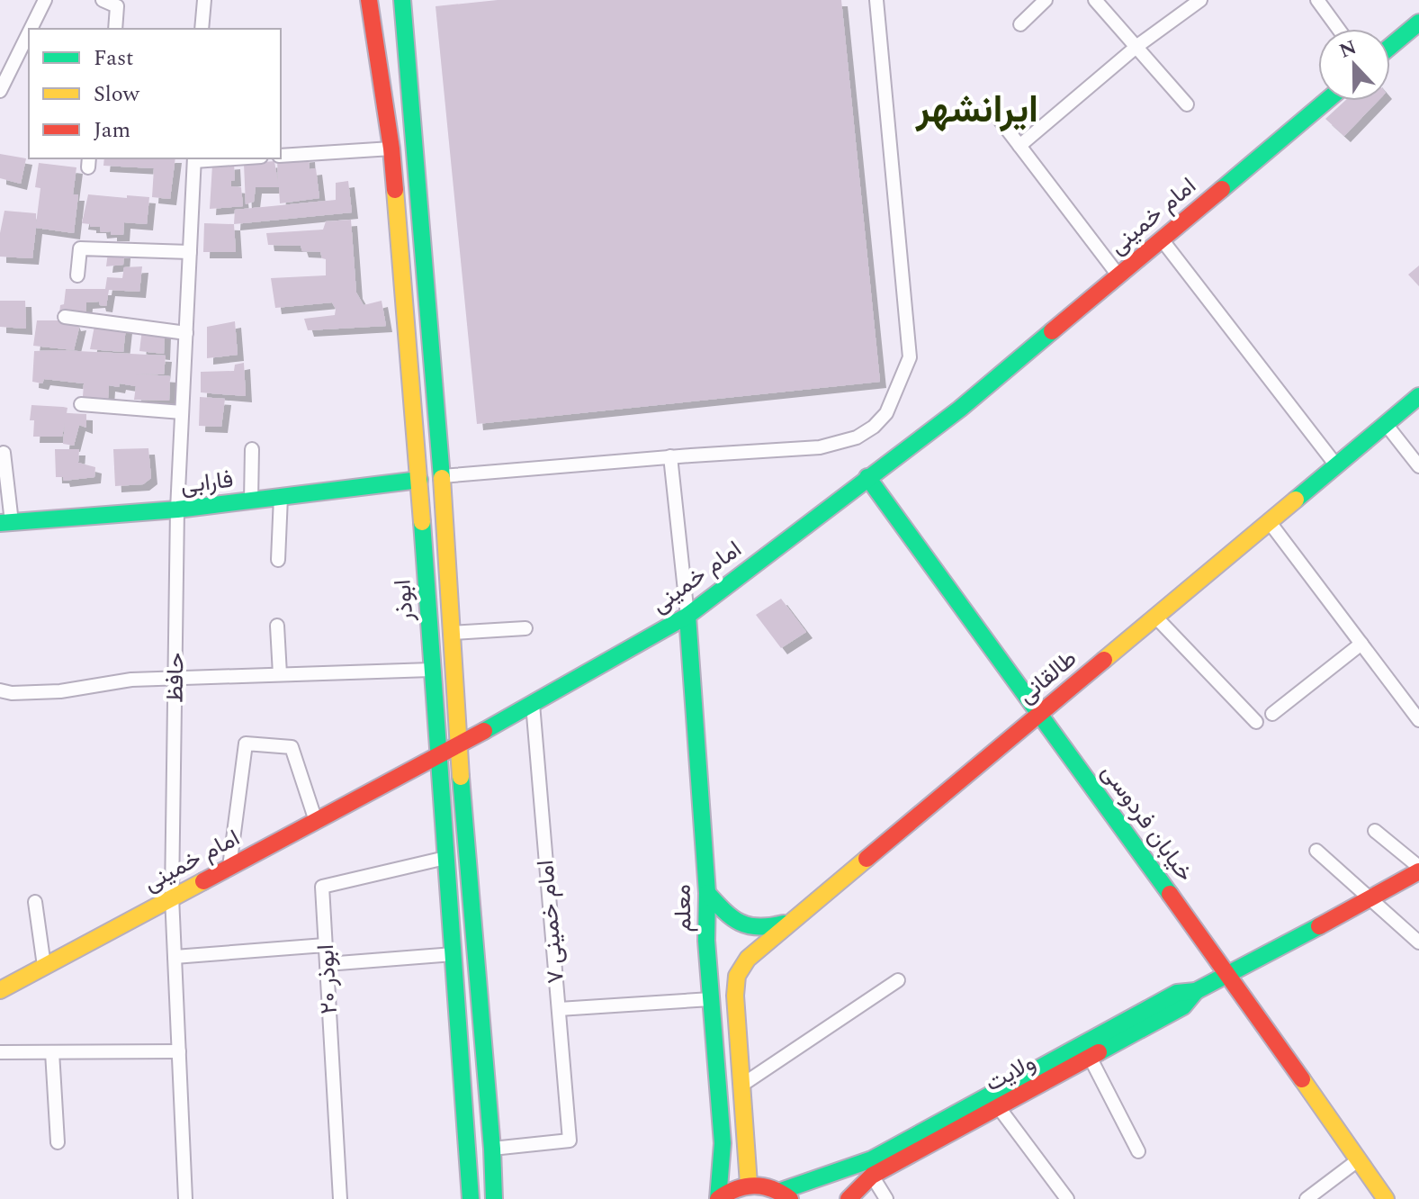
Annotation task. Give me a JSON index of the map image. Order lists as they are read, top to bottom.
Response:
{
  "streets": {
    "main road": [
      "امام خمینی",
      "فارابی",
      "ابوذر",
      "طالقانی",
      "خیابان فردوسی",
      "معلم",
      "ولایت"
    ],
    "street": ["حافظ", "امام خمینی ۷", "ابوذر ۲۰"]
  },
  "crossings": [
    ["امام خمینی", "ابوذر"],
    ["امام خمینی", "حافظ"],
    ["امام خمینی", "خیابان فردوسی"],
    ["امام خمینی", "معلم"],
    ["امام خمینی", "امام خمینی ۷"],
    ["فارابی", "ابوذر"],
    ["فارابی", "حافظ"],
    ["ابوذر", "امام خمینی ۷"],
    ["ابوذر", "ابوذر ۲۰"],
    ["طالقانی", "خیابان فردوسی"],
    ["خیابان فردوسی", "ولایت"]
  ],
  "districts": ["ایرانشهر"],
  "legend": ["Fast", "Slow", "Jam"],
  "north": "top"
}
